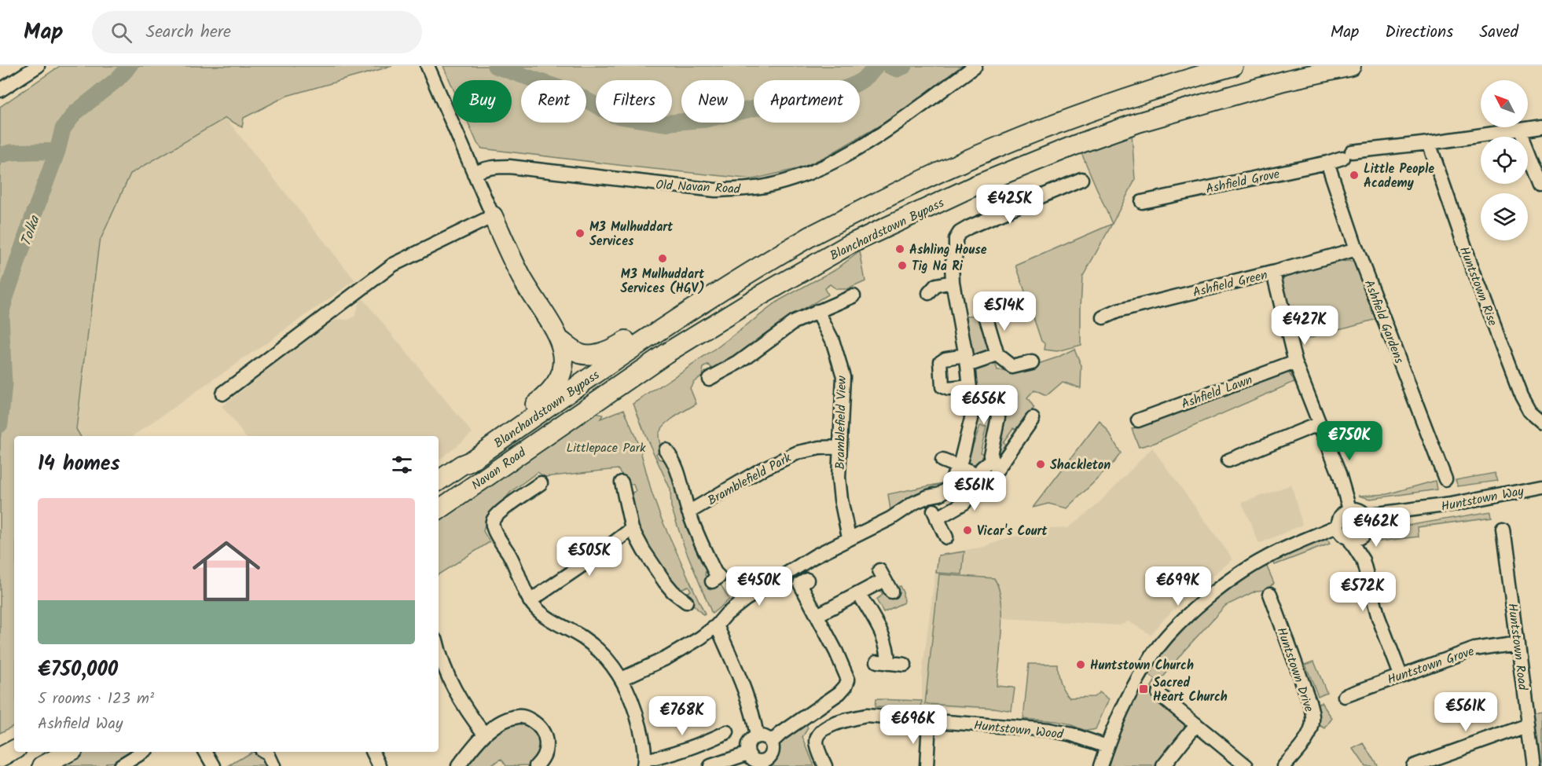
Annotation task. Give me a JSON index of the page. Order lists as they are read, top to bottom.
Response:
{
  "streets": {
    "highway": ["Blanchardstown Bypass", "Navan Road"],
    "street": [
      "Ashfield Grove",
      "Old Navan Road",
      "Ashfield Green",
      "Huntstown Rise",
      "Ashfield Gardens",
      "Ashfield Lawn",
      "Bramblefield View",
      "Bramblefield Park",
      "Huntstown Way",
      "Huntstown Road",
      "Huntstown Grove",
      "Huntstown Drive",
      "Huntstown Wood"
    ]
  },
  "crossings": [
    ["Ashfield Grove", "Huntstown Rise"],
    ["Ashfield Grove", "Ashfield Gardens"],
    ["Blanchardstown Bypass", "Navan Road"],
    ["Ashfield Green", "Ashfield Gardens"],
    ["Bramblefield View", "Bramblefield Park"],
    ["Huntstown Road", "Huntstown Grove"]
  ],
  "water": ["Tolka"],
  "parks": ["Littlepace Park"],
  "places": {
    "other": [
      "Little People Academy",
      "M3 Mulhuddart Services",
      "Ashling House",
      "M3 Mulhuddart Services (HGV)",
      "Tig Na Ri",
      "Shackleton",
      "Vicar's Court",
      "Huntstown Church"
    ],
    "transit": ["Sacred Heart Church"]
  },
  "north": "top left",
  "page": {
    "header": "Map",
    "search": "Search here",
    "nav": ["Map", "Directions", "Saved"],
    "chip": [
      "Buy",
      "Rent",
      "Filters",
      "New",
      "Apartment"
    ],
    "price": [
      "€425K",
      "€514K",
      "€427K",
      "€656K",
      "€750K",
      "€561K",
      "€462K",
      "€505K",
      "€450K",
      "€699K",
      "€572K",
      "€561K",
      "€768K",
      "€696K"
    ],
    "heading": "14 homes",
    "list": [
      {
        "name": "€750,000",
        "note": "5 rooms · 123 m² · Ashfield Way"
      }
    ]
  }
}
